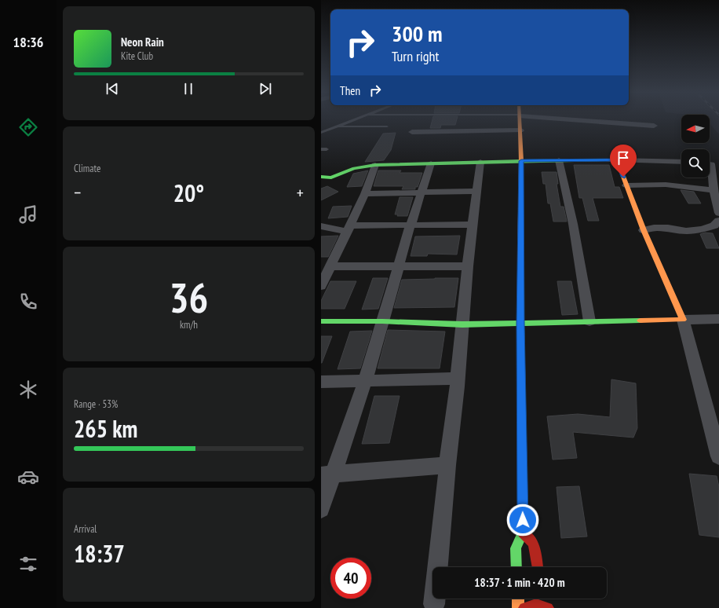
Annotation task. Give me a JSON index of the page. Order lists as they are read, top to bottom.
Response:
{
  "north": "left",
  "page": {
    "tabs": "18:36",
    "turn": ["300 m", "Turn right"],
    "song": ["Neon Rain", "Kite Club"],
    "then": "Then",
    "tile": [
      "Climate",
      ["36", "km/h"],
      ["Range · 53%", "265 km"],
      ["Arrival", "18:37"]
    ],
    "heat": ["−", "20°", "+"],
    "limit": "40",
    "trip": "18:37 · 1 min · 420 m"
  }
}
